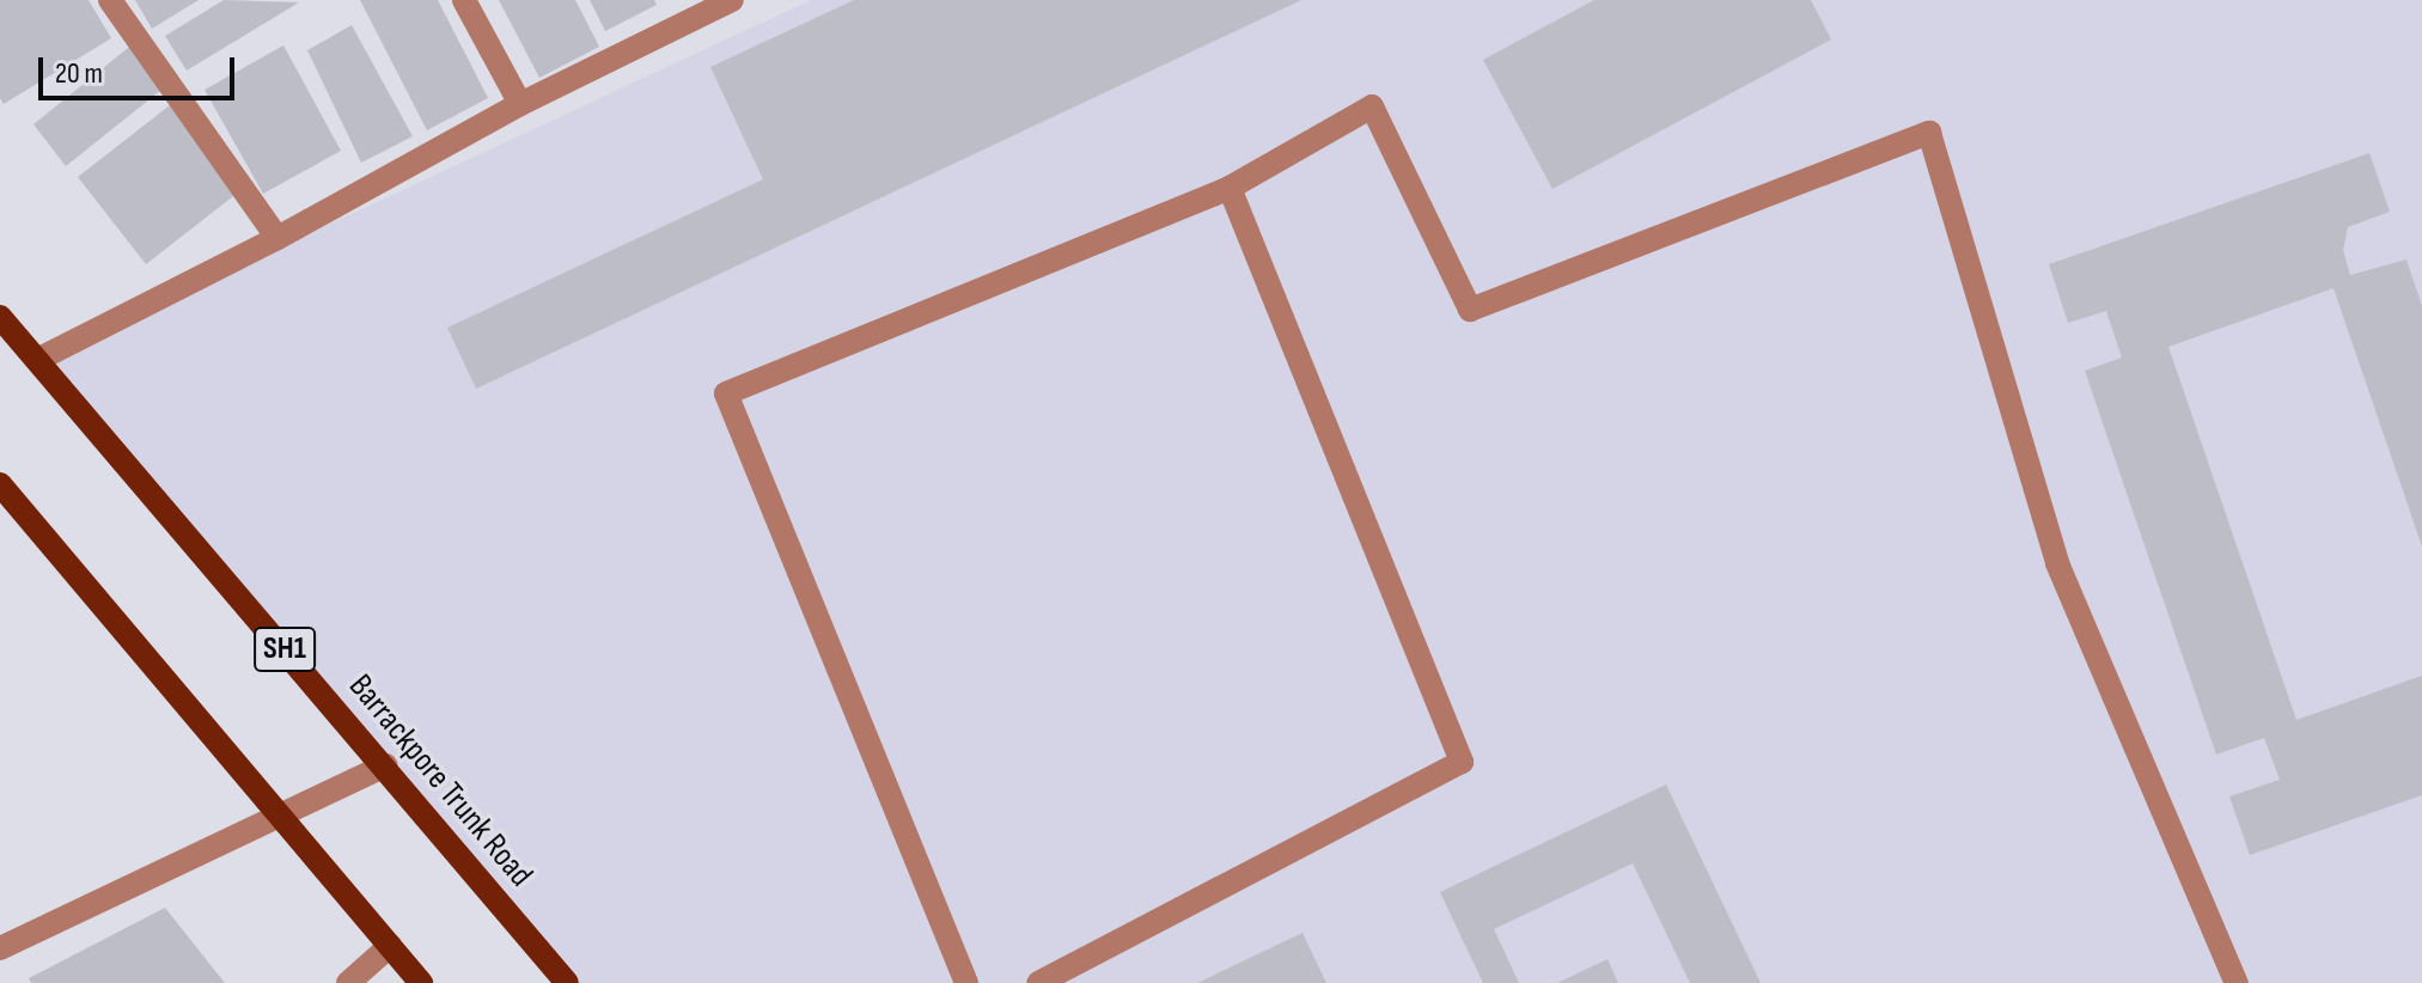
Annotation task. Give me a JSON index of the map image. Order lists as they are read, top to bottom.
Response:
{
  "streets": {
    "main road": ["SH1", "Barrackpore Trunk Road"]
  },
  "scale_bar": "20 m"
}
